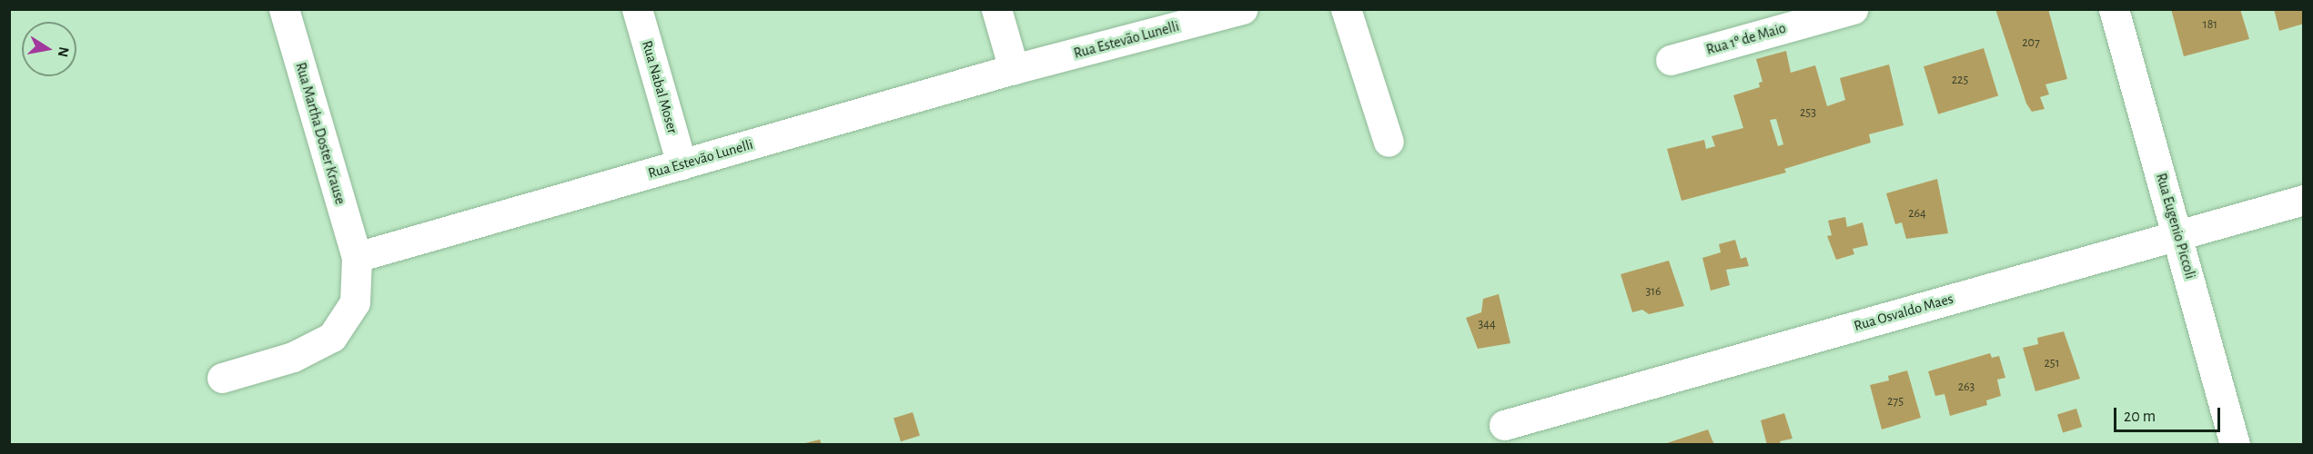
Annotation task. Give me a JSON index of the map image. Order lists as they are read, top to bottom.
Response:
{
  "streets": {
    "street": [
      "Rua 1º de Maio",
      "Rua Estevão Lunelli",
      "Rua Nabal Moser",
      "Rua Martha Doster Krause",
      "Rua Eugenio Piccoli",
      "Rua Osvaldo Maes"
    ]
  },
  "crossings": [
    ["Rua Estevão Lunelli", "Rua Nabal Moser"],
    ["Rua Estevão Lunelli", "Rua Martha Doster Krause"],
    ["Rua Eugenio Piccoli", "Rua Osvaldo Maes"]
  ],
  "house_numbers": [
    "181",
    "207",
    "225",
    "253",
    "264",
    "316",
    "344",
    "251",
    "263",
    "275"
  ],
  "scale_bar": "20 m",
  "north": "right"
}
